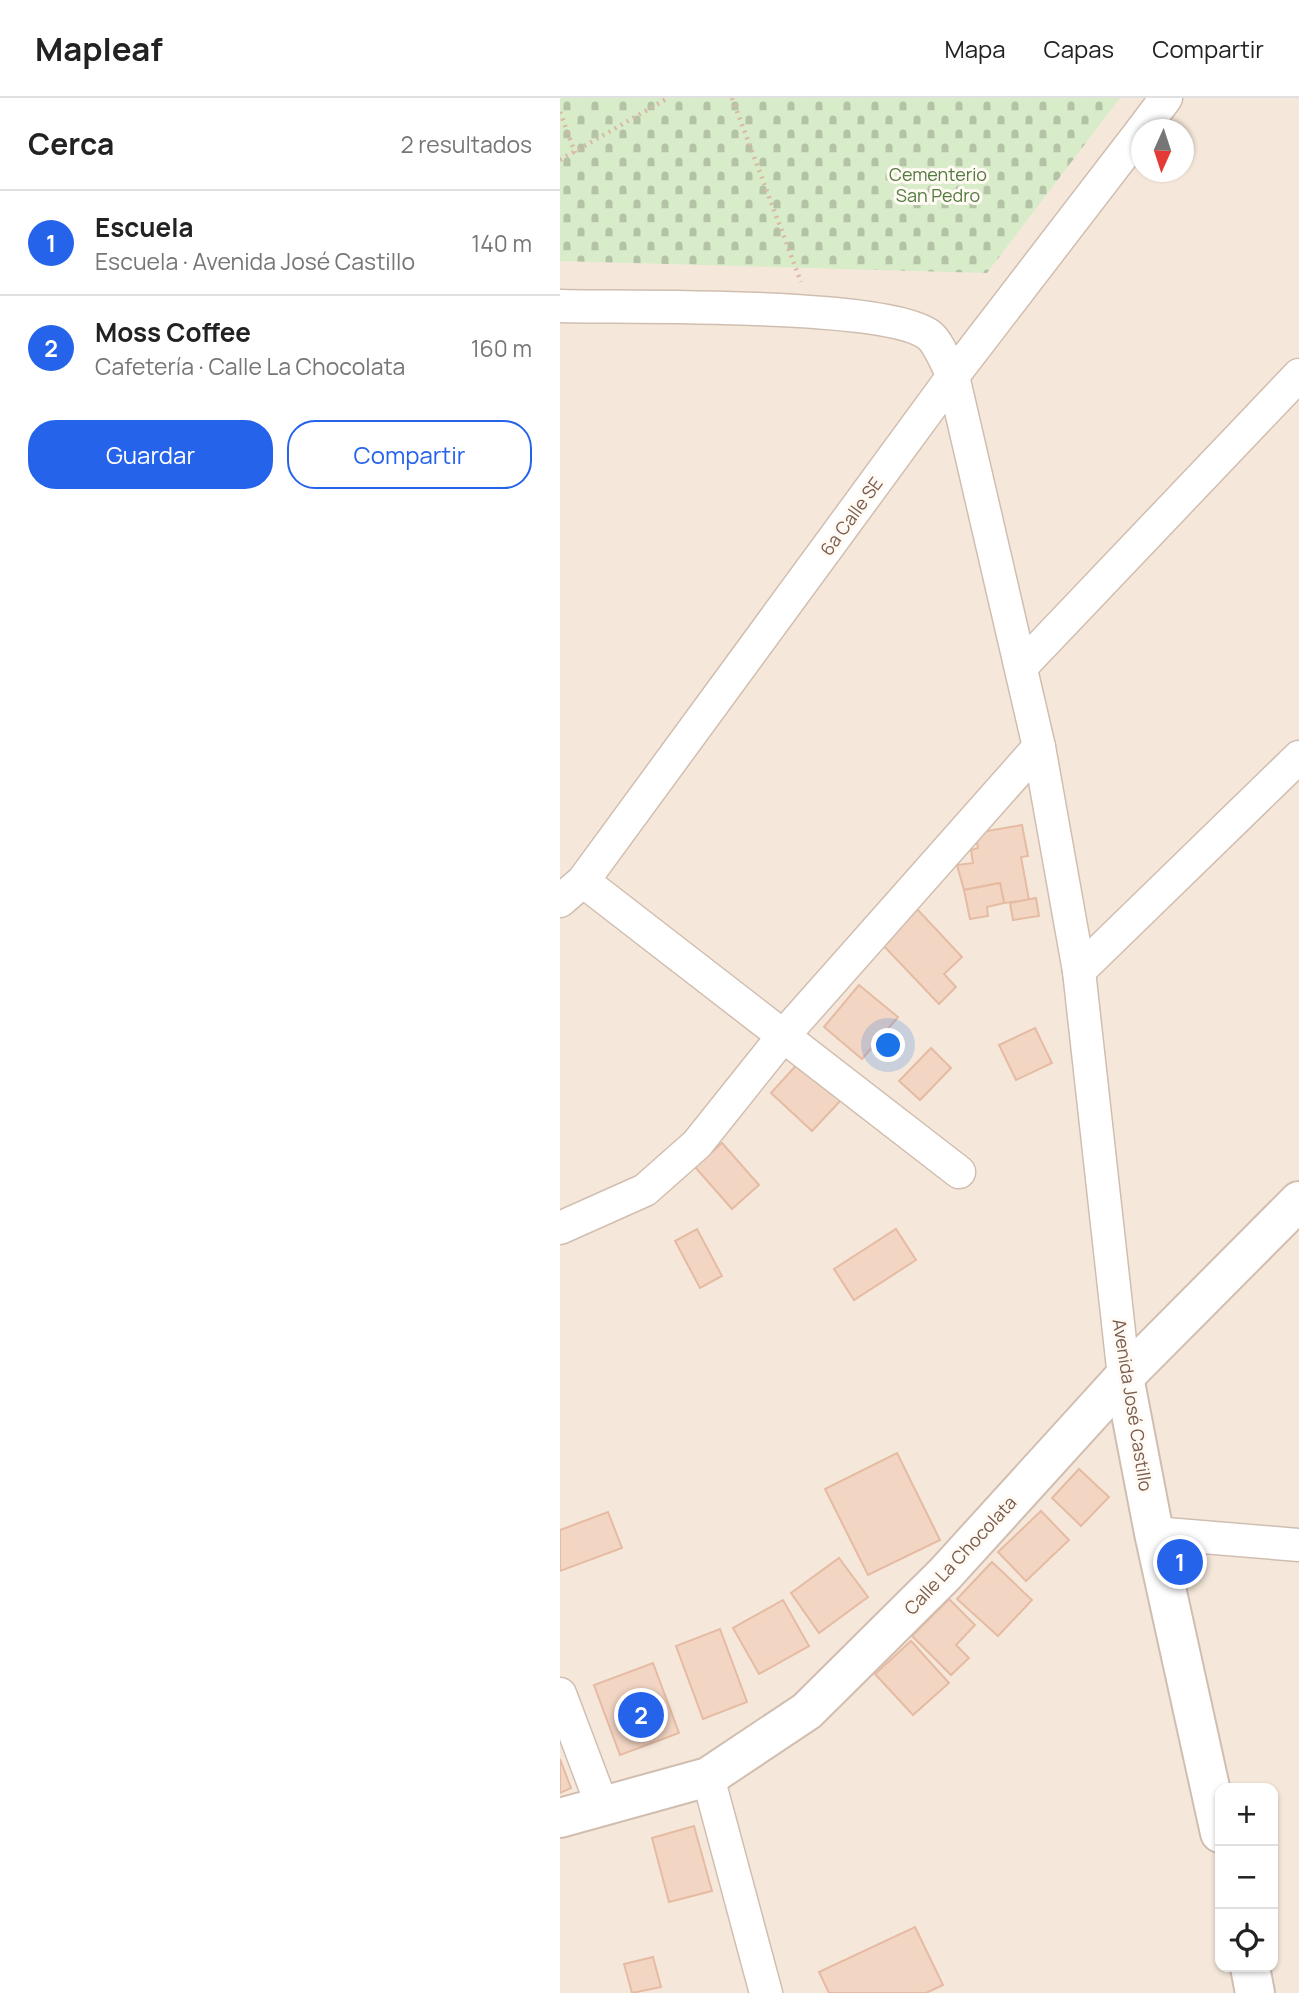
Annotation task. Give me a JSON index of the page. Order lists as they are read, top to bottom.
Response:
{
  "streets": {
    "street": ["6a Calle SE", "Avenida José Castillo", "Calle La Chocolata"]
  },
  "crossings": [
    ["6a Calle SE", "Avenida José Castillo"],
    ["Avenida José Castillo", "Calle La Chocolata"]
  ],
  "parks": ["Cementerio San Pedro"],
  "north": "bottom",
  "page": {
    "header": "Mapleaf",
    "nav": ["Mapa", "Capas", "Compartir"],
    "heading": ["Cerca", "2 resultados"],
    "list": [
      {
        "mark": "1",
        "name": "Escuela",
        "note": "Escuela · Avenida José Castillo",
        "value": "140 m"
      },
      {
        "mark": "2",
        "name": "Moss Coffee",
        "note": "Cafetería · Calle La Chocolata",
        "value": "160 m"
      }
    ],
    "buttons": ["Guardar", "Compartir"],
    "pins": ["1", "2"],
    "map_buttons": ["+", "−"]
  }
}
